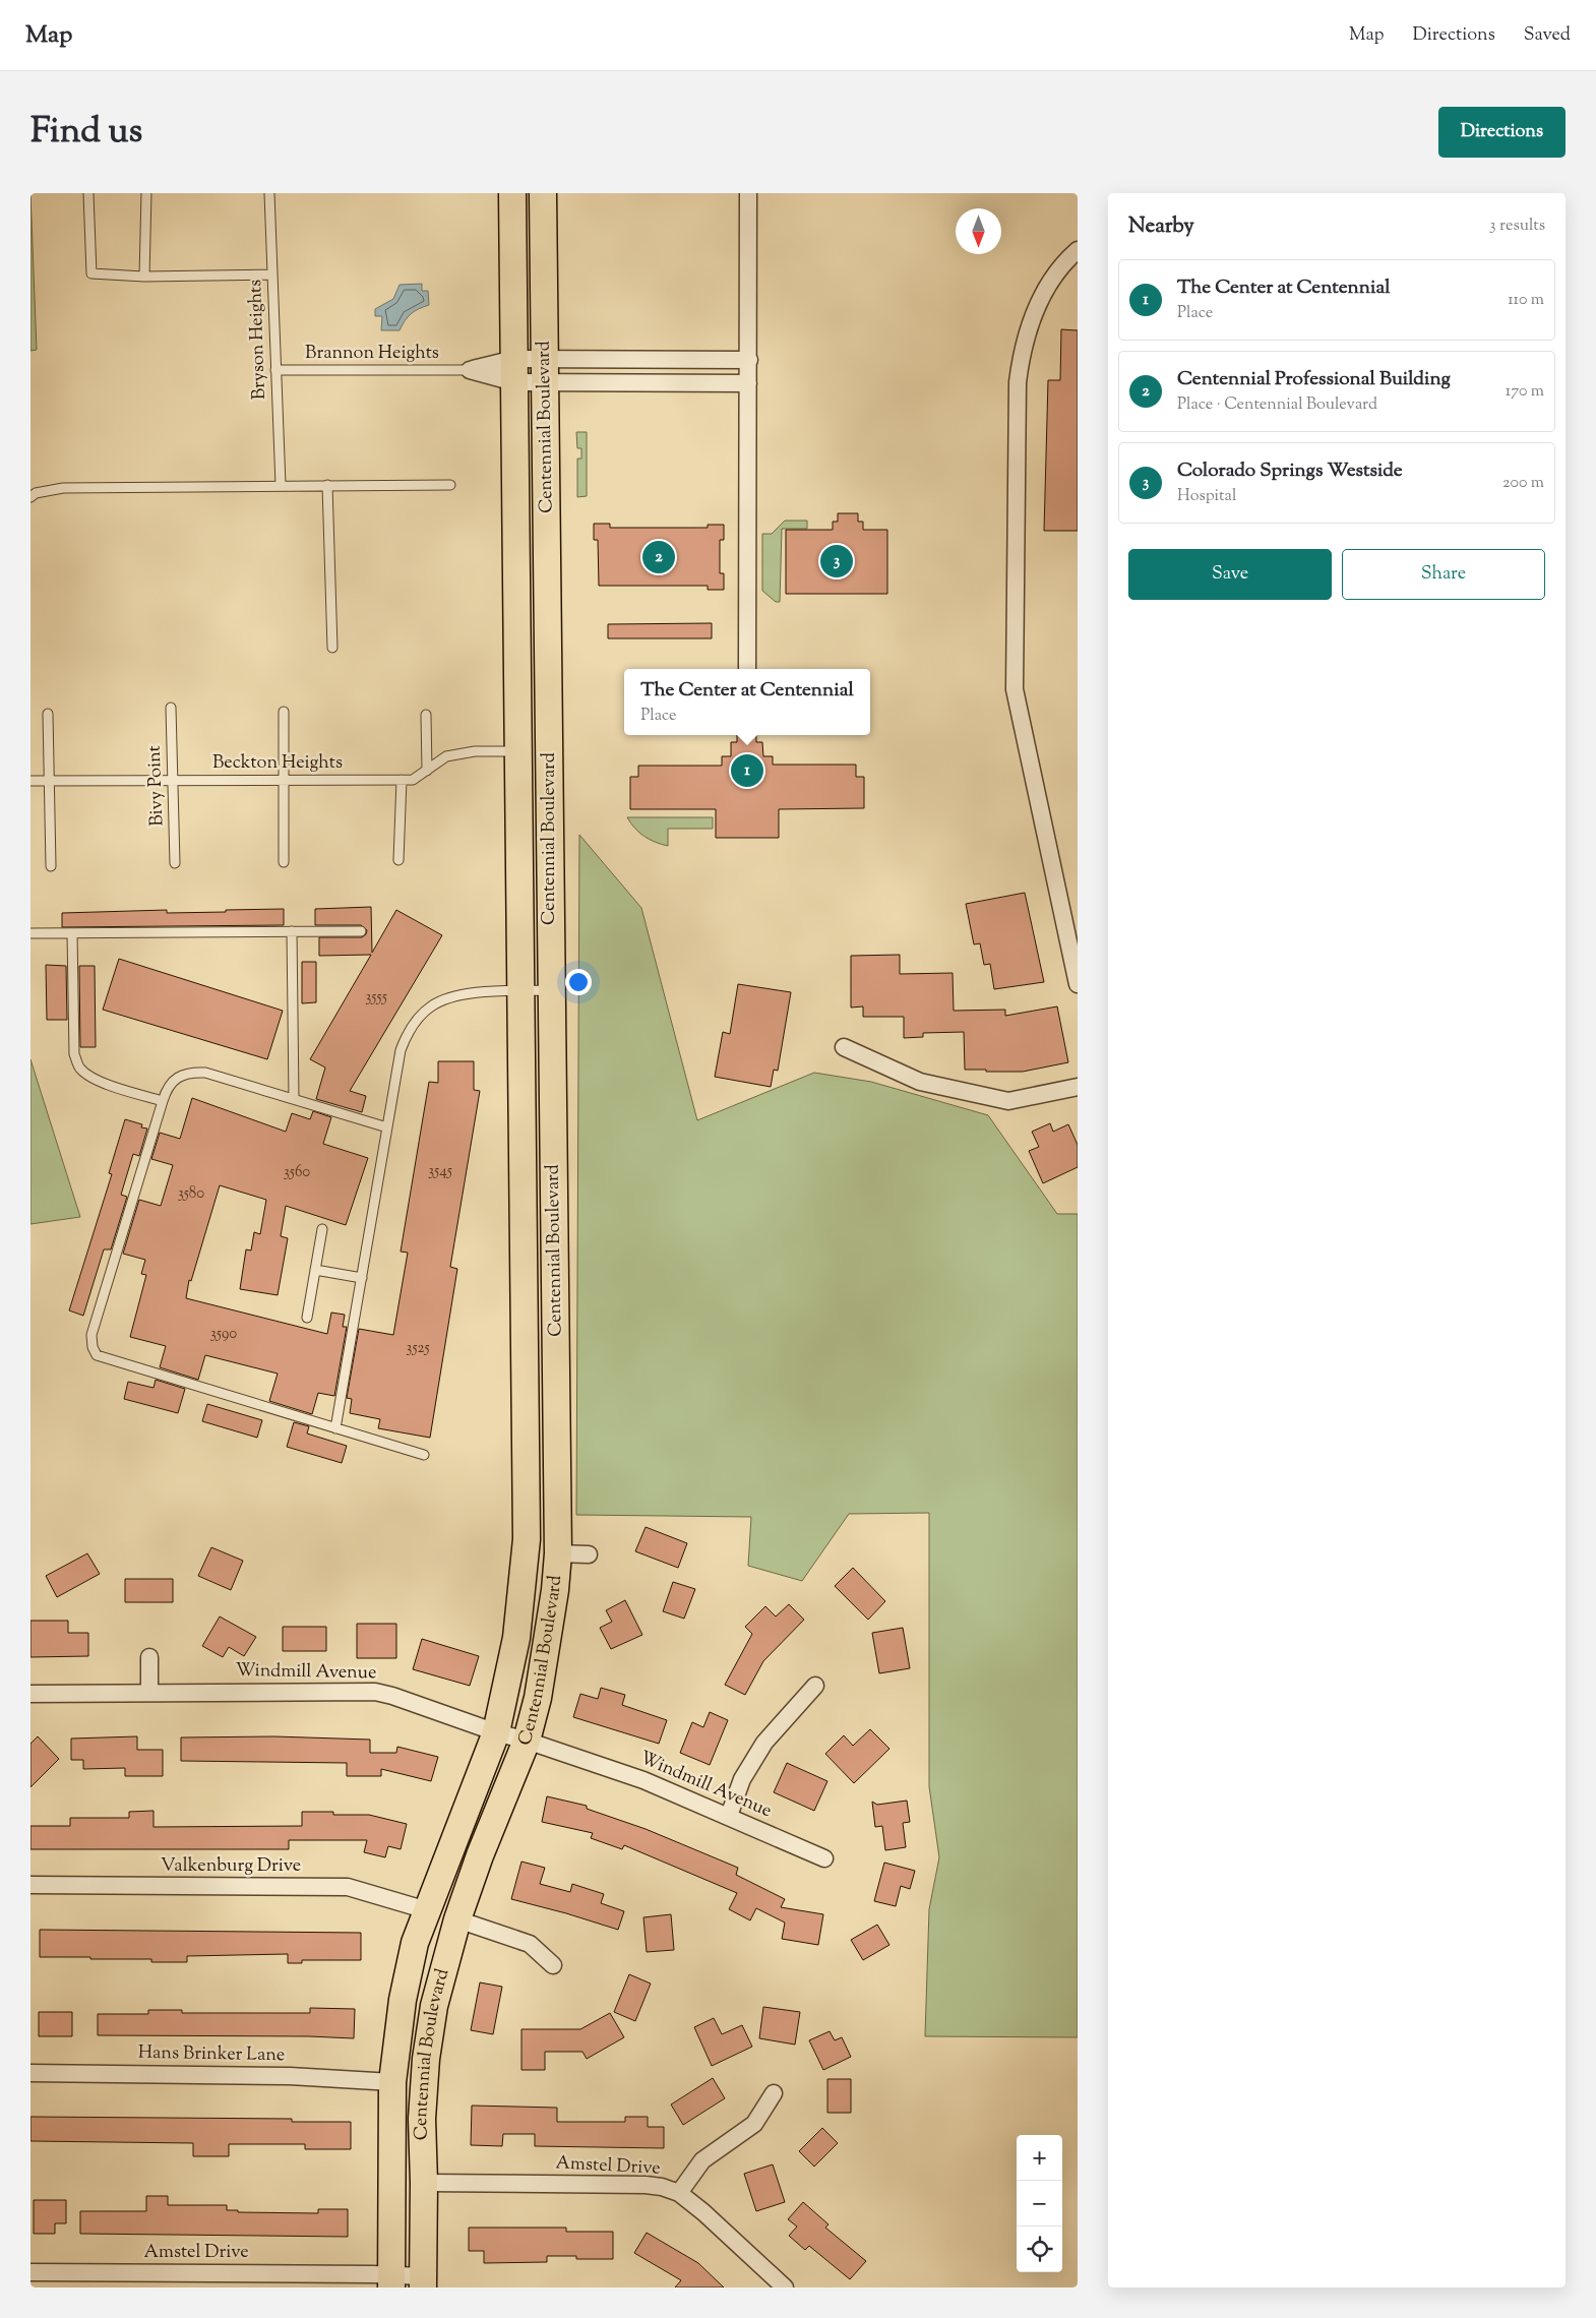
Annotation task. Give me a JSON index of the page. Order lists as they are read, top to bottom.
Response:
{
  "streets": {
    "main road": ["Centennial Boulevard"],
    "street": [
      "Windmill Avenue",
      "Valkenburg Drive",
      "Hans Brinker Lane",
      "Amstel Drive"
    ],
    "lane": [
      "Bryson Heights",
      "Brannon Heights",
      "Beckton Heights",
      "Bivy Point"
    ]
  },
  "crossings": [
    ["Bryson Heights", "Brannon Heights"],
    ["Centennial Boulevard", "Beckton Heights"],
    ["Centennial Boulevard", "Windmill Avenue"],
    ["Centennial Boulevard", "Valkenburg Drive"],
    ["Centennial Boulevard", "Hans Brinker Lane"],
    ["Centennial Boulevard", "Amstel Drive"],
    ["Beckton Heights", "Bivy Point"]
  ],
  "house_numbers": [
    "3555",
    "3545",
    "3560",
    "3580",
    "3590",
    "3525"
  ],
  "north": "bottom",
  "page": {
    "header": "Map",
    "nav": ["Map", "Directions", "Saved"],
    "title": "Find us",
    "buttons": [
      "Directions",
      ["Save", "Share"]
    ],
    "heading": ["Nearby", "3 results"],
    "list": [
      {
        "mark": "1",
        "name": "The Center at Centennial",
        "note": "Place",
        "value": "110 m"
      },
      {
        "mark": "2",
        "name": "Centennial Professional Building",
        "note": "Place · Centennial Boulevard",
        "value": "170 m"
      },
      {
        "mark": "3",
        "name": "Colorado Springs Westside",
        "note": "Hospital",
        "value": "200 m"
      }
    ],
    "pins": ["2", "3", "1"],
    "popup": ["The Center at Centennial", "Place"],
    "map_buttons": ["+", "−"]
  }
}
